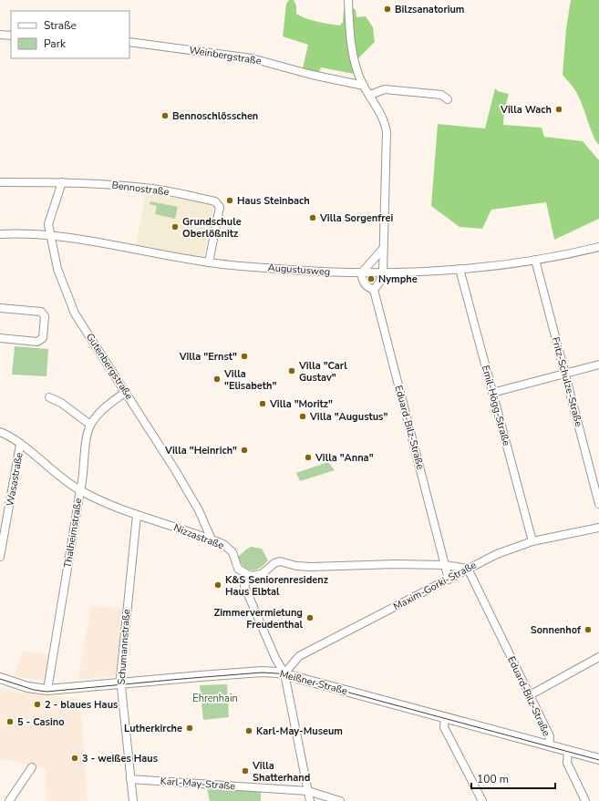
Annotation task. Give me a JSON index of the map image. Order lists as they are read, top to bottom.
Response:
{
  "streets": {
    "main road": ["Meißner Straße"],
    "street": [
      "Weinbergstraße",
      "Bennostraße",
      "Augustusweg",
      "Gutenbergstraße",
      "Fritz-Schulze-Straße",
      "Emil-Högg-Straße",
      "Eduard-Bilz-Straße",
      "Wasastraße",
      "Thalheimstraße",
      "Nizzastraße",
      "Maxim-Gorki-Straße",
      "Schumannstraße",
      "Karl-May-Straße"
    ]
  },
  "crossings": [
    ["Bennostraße", "Augustusweg"],
    ["Bennostraße", "Gutenbergstraße"],
    ["Augustusweg", "Gutenbergstraße"],
    ["Augustusweg", "Fritz-Schulze-Straße"],
    ["Augustusweg", "Emil-Högg-Straße"],
    ["Gutenbergstraße", "Thalheimstraße"],
    ["Gutenbergstraße", "Nizzastraße"],
    ["Emil-Högg-Straße", "Maxim-Gorki-Straße"],
    ["Eduard-Bilz-Straße", "Maxim-Gorki-Straße"],
    ["Eduard-Bilz-Straße", "Meißner Straße"],
    ["Wasastraße", "Nizzastraße"],
    ["Thalheimstraße", "Nizzastraße"],
    ["Thalheimstraße", "Meißner Straße"],
    ["Nizzastraße", "Schumannstraße"],
    ["Maxim-Gorki-Straße", "Meißner Straße"],
    ["Schumannstraße", "Meißner Straße"],
    ["Schumannstraße", "Karl-May-Straße"]
  ],
  "parks": ["Ehrenhain"],
  "places": [
    "Bilzsanatorium",
    "Villa Wach",
    "Bennoschlösschen",
    "Haus Steinbach",
    "Villa Sorgenfrei",
    "Grundschule Oberlößnitz",
    "Nymphe",
    "Villa \"Ernst\"",
    "Villa \"Carl Gustav\"",
    "Villa \"Elisabeth\"",
    "Villa \"Moritz\"",
    "Villa \"Augustus\"",
    "Villa \"Heinrich\"",
    "Villa \"Anna\"",
    "K&S Seniorenresidenz Haus Elbtal",
    "Zimmervermietung Freudenthal",
    "Sonnenhof",
    "2 - blaues Haus",
    "5 - Casino",
    "Lutherkirche",
    "Karl-May-Museum",
    "3 - weißes Haus",
    "Villa Shatterhand"
  ],
  "legend": ["Straße", "Park"],
  "scale_bar": "100 m"
}
